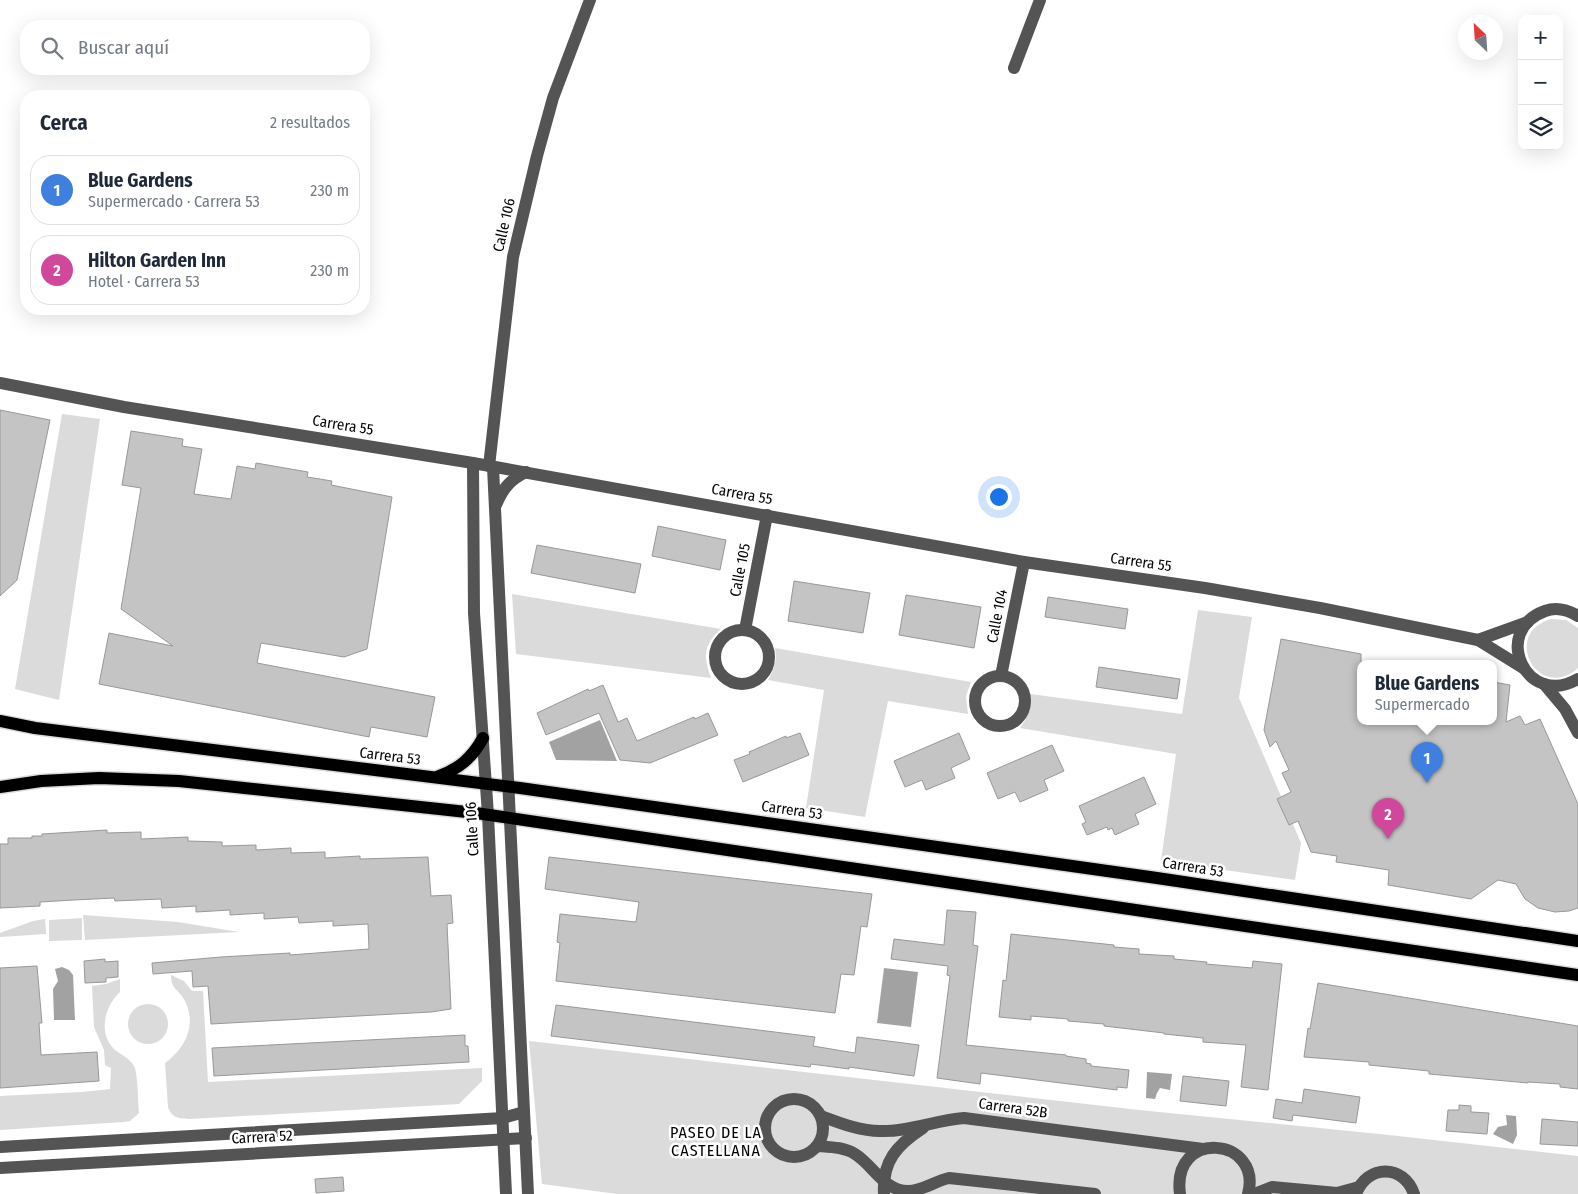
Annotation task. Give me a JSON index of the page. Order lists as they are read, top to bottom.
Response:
{
  "streets": {
    "main road": ["Carrera 53"],
    "street": [
      "Calle 106",
      "Carrera 55",
      "Calle 105",
      "Calle 104",
      "Carrera 52B",
      "Carrera 52"
    ]
  },
  "crossings": [
    ["Calle 106", "Carrera 55"],
    ["Calle 106", "Carrera 53"],
    ["Calle 106", "Carrera 52"],
    ["Carrera 55", "Calle 105"],
    ["Carrera 55", "Calle 104"]
  ],
  "districts": ["PASEO DE LA CASTELLANA"],
  "north": "top left",
  "page": {
    "map_buttons": ["+", "−"],
    "search": "Buscar aquí",
    "heading": ["Cerca", "2 resultados"],
    "list": [
      {
        "mark": "1",
        "name": "Blue Gardens",
        "note": "Supermercado · Carrera 53",
        "value": "230 m"
      },
      {
        "mark": "2",
        "name": "Hilton Garden Inn",
        "note": "Hotel · Carrera 53",
        "value": "230 m"
      }
    ],
    "popup": ["Blue Gardens", "Supermercado"],
    "pins": ["1", "2"]
  }
}
